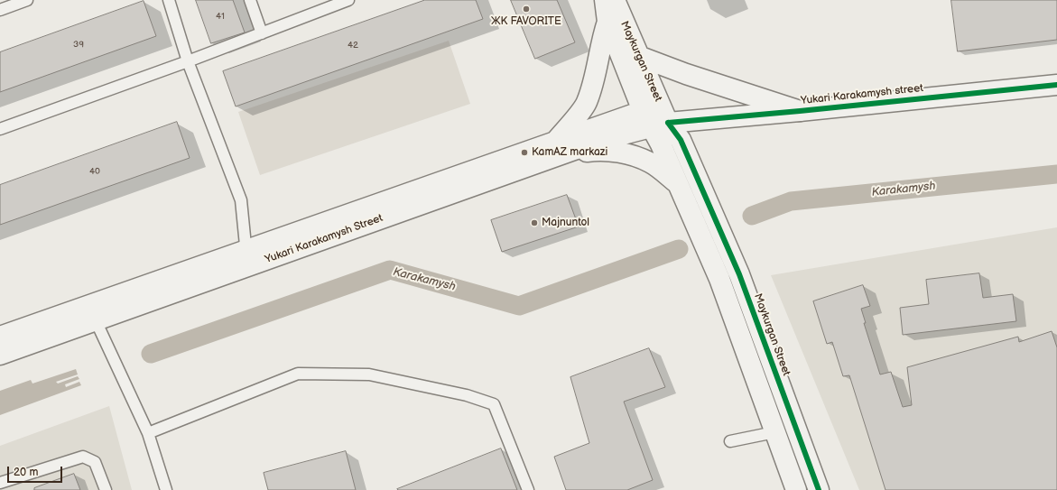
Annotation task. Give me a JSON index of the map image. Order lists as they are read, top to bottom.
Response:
{
  "streets": {
    "main road": ["Maykurgan Street", "Yukari Karakamysh street", "Yukari Karakamysh Street"]
  },
  "crossings": [
    ["Maykurgan Street", "Yukari Karakamysh street"],
    ["Maykurgan Street", "Yukari Karakamysh Street"],
    ["Yukari Karakamysh street", "Yukari Karakamysh Street"]
  ],
  "water": ["Karakamysh"],
  "places": ["ЖК FAVORITE", "KamAZ markazi", "Majnuntol"],
  "house_numbers": [
    "41",
    "39",
    "42",
    "40"
  ],
  "scale_bar": "20 m"
}
